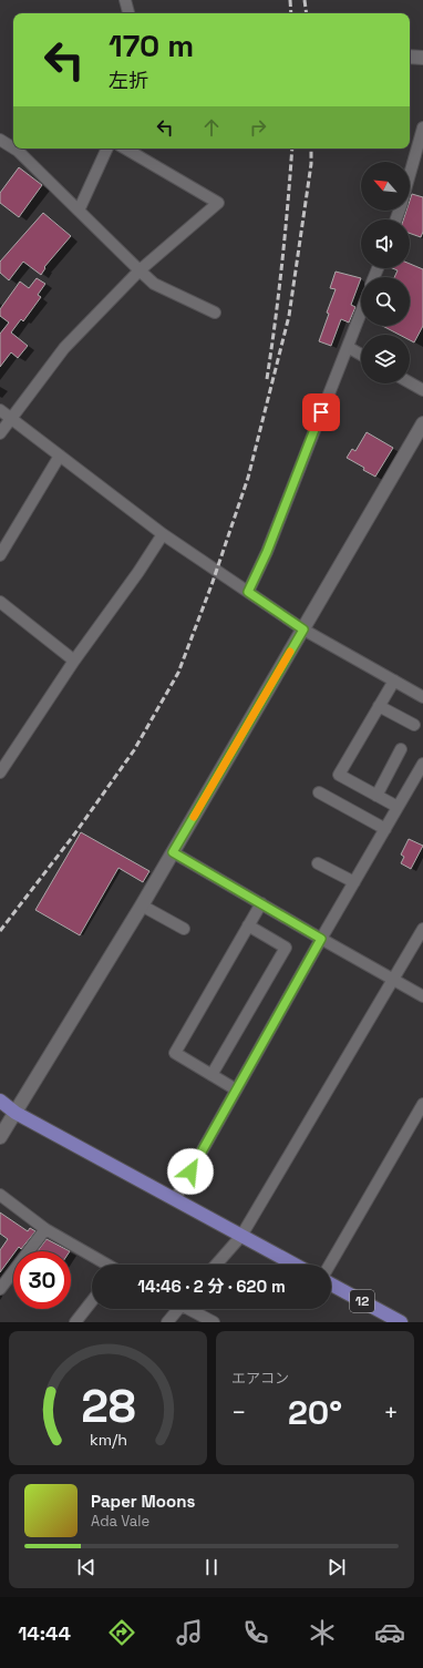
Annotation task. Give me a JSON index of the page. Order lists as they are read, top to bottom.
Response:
{
  "streets": {
    "main road": ["12"]
  },
  "north": "top left",
  "page": {
    "turn": ["170 m", "左折"],
    "limit": "30",
    "trip": "14:46 · 2 分 · 620 m",
    "tile": "エアコン",
    "heat": ["−", "20°", "+"],
    "song": ["Paper Moons", "Ada Vale"],
    "tabs": "14:44",
    "gauge": ["28", "km/h"]
  }
}
